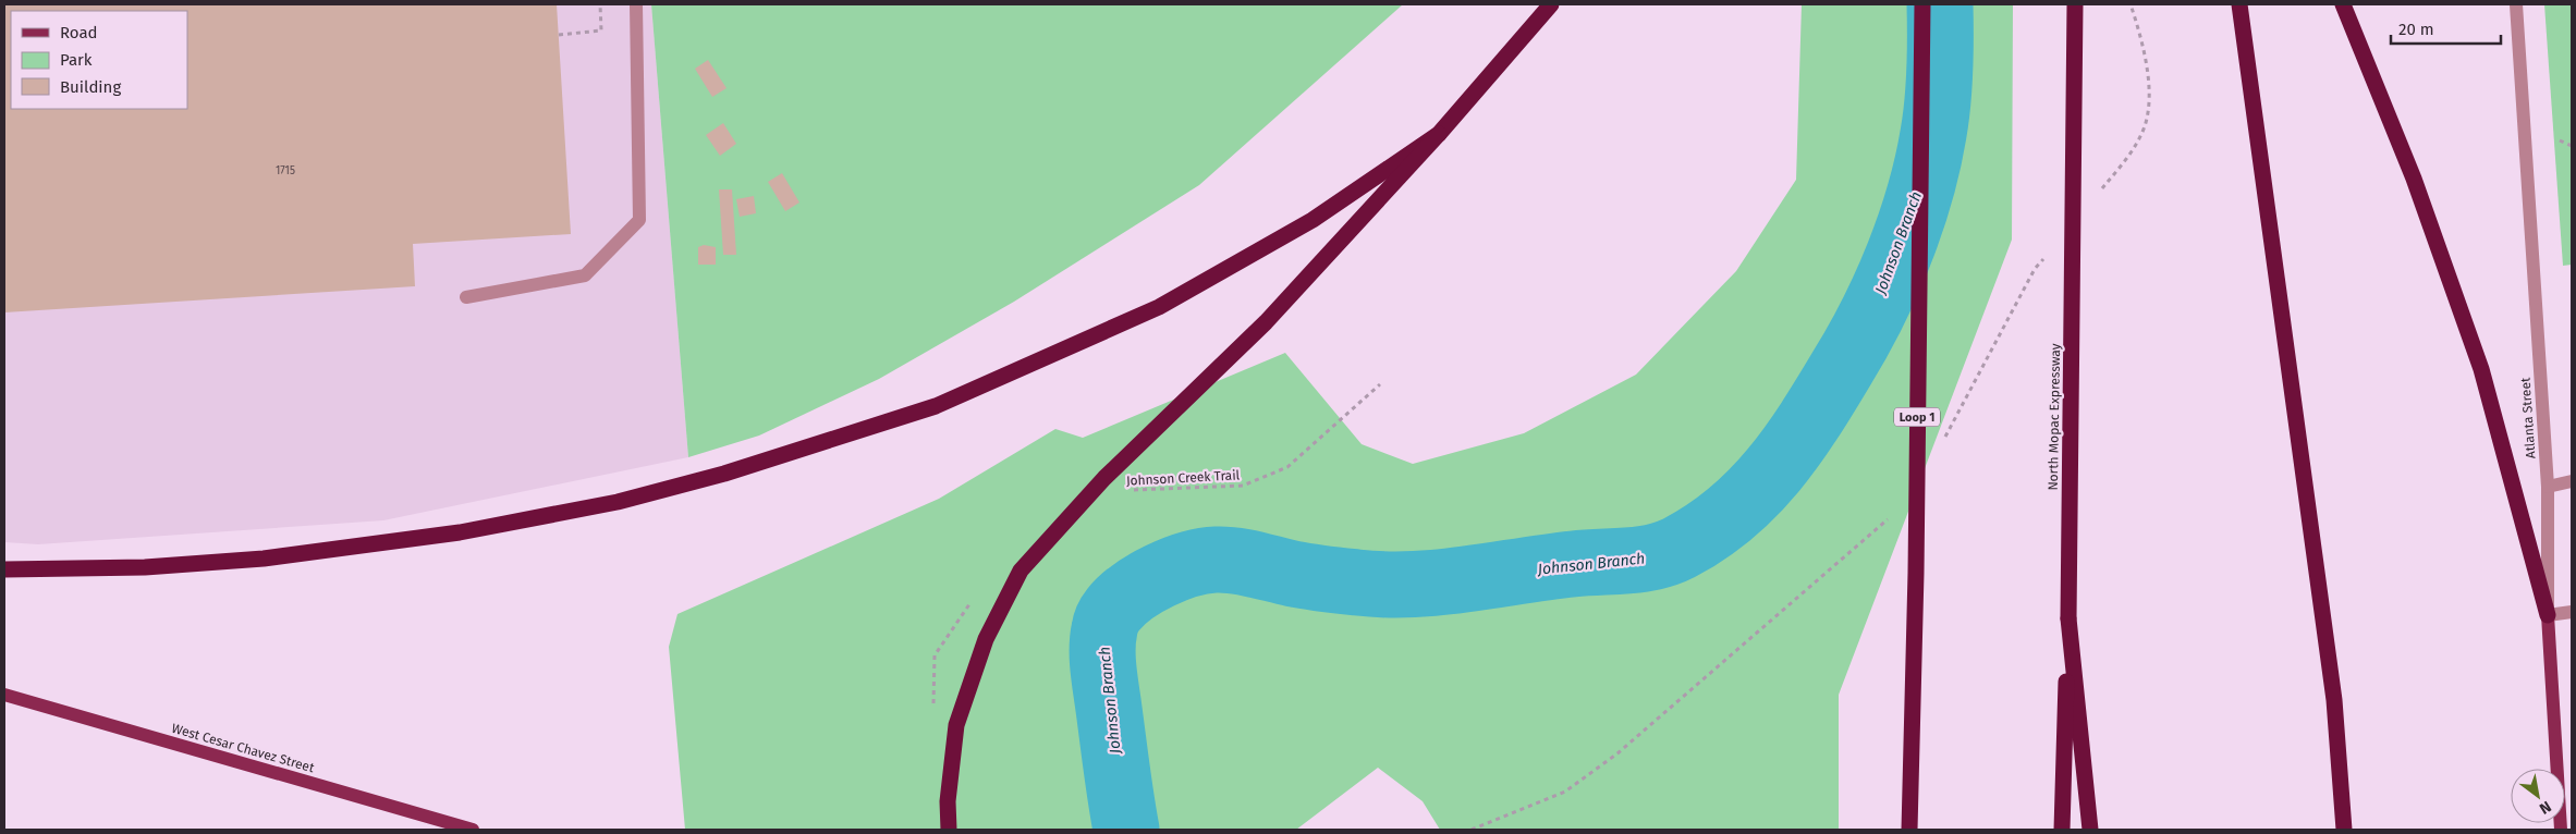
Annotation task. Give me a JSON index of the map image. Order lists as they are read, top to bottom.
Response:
{
  "streets": {
    "highway": ["Loop 1", "North Mopac Expressway"],
    "main road": ["Atlanta Street", "West Cesar Chavez Street"],
    "path": ["Johnson Creek Trail"]
  },
  "water": ["Johnson Branch"],
  "house_numbers": ["1715"],
  "legend": ["Road", "Park", "Building"],
  "scale_bar": "20 m",
  "north": "bottom right"
}
